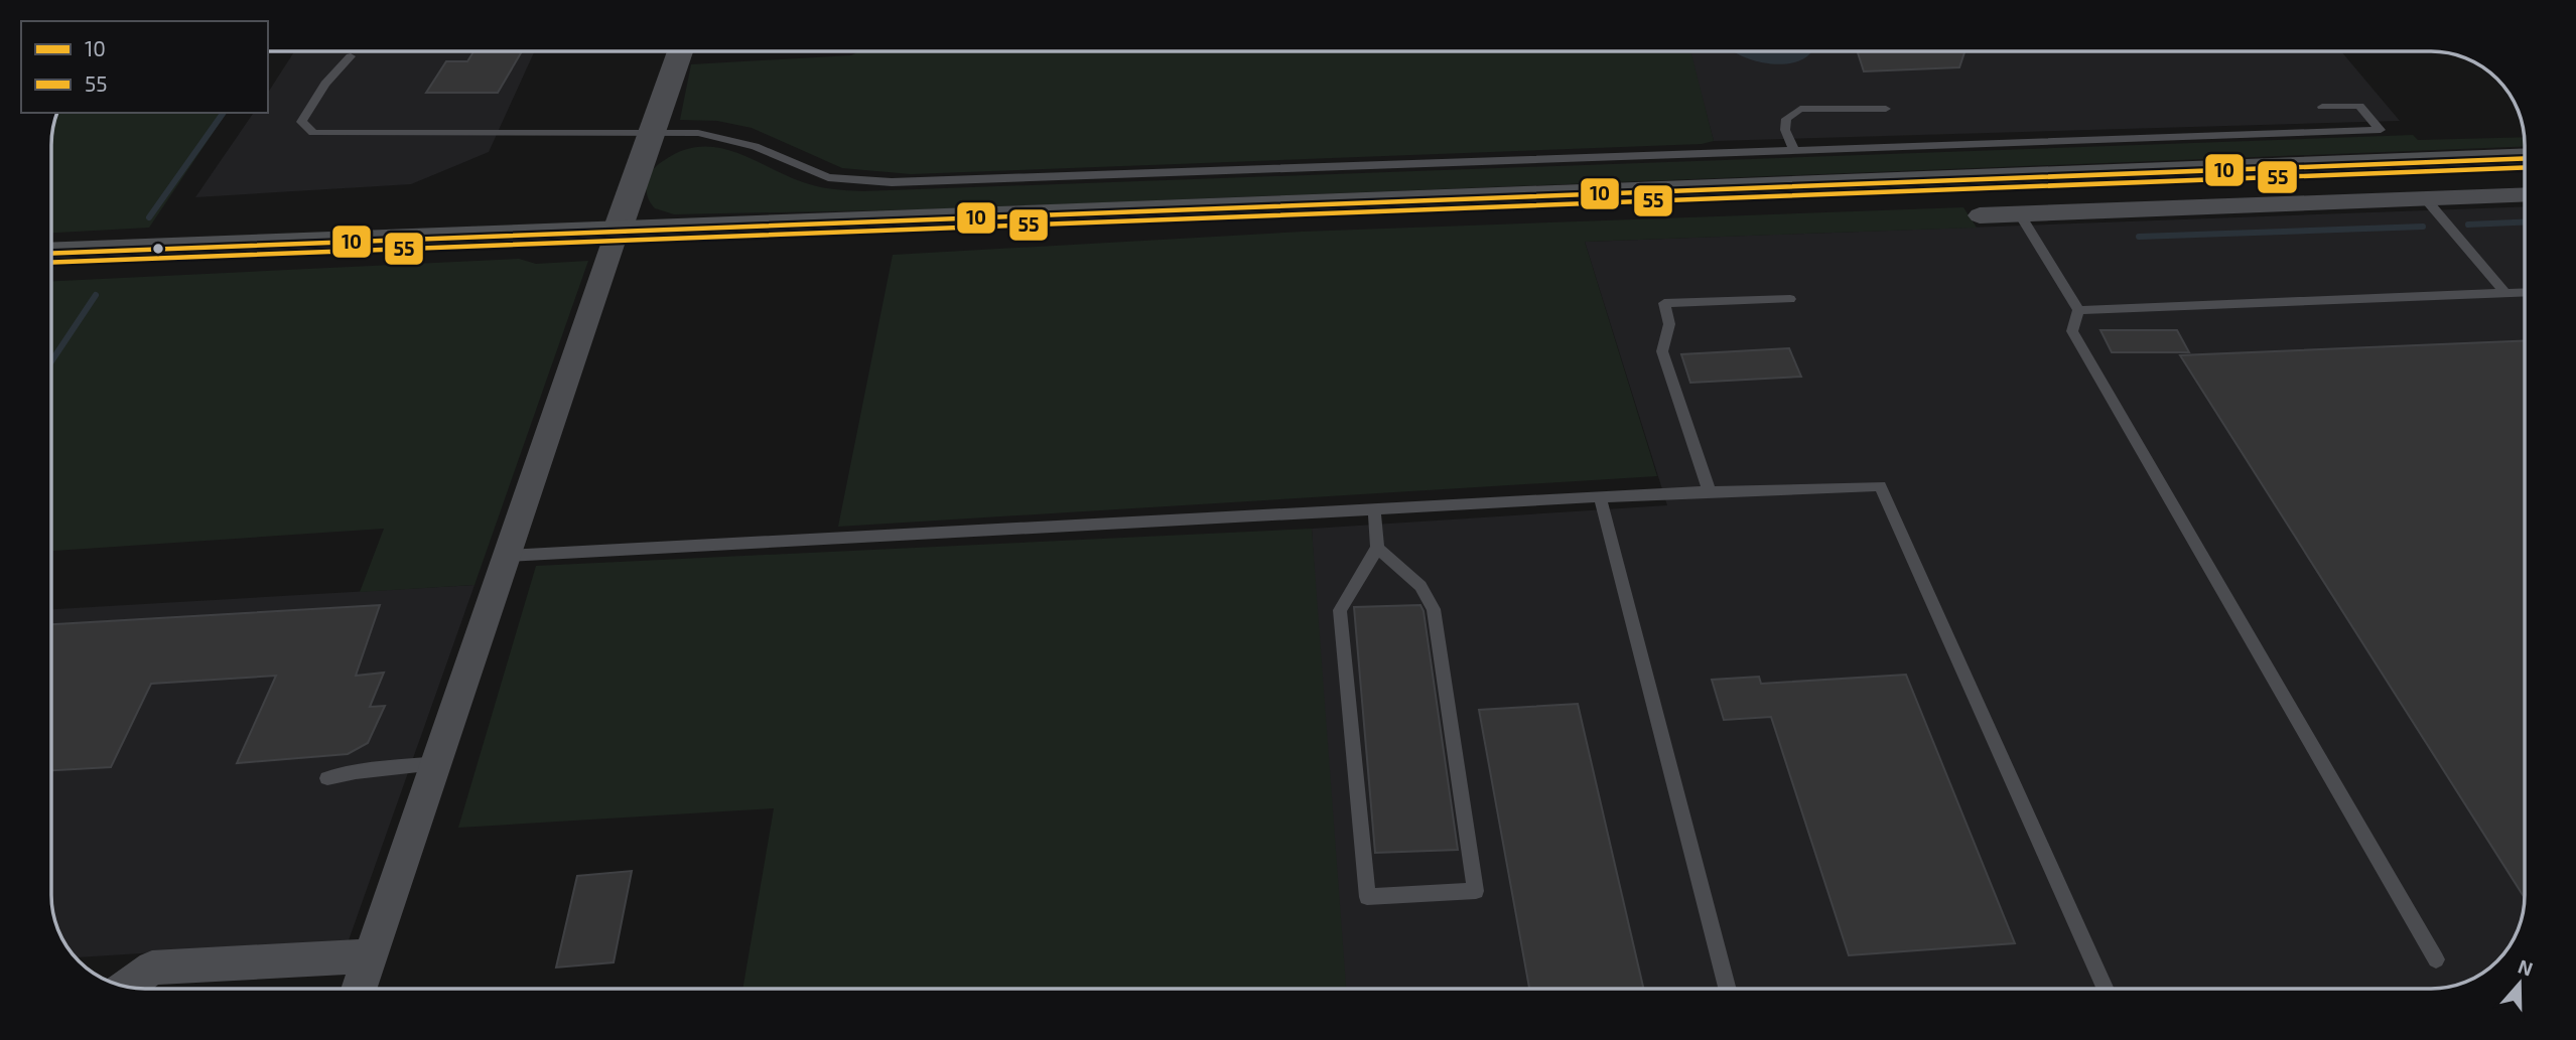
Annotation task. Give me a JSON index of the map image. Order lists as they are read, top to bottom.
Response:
{
  "lines": ["transit line 10", "transit line 55"],
  "legend": ["10", "55"],
  "north": "top"
}
